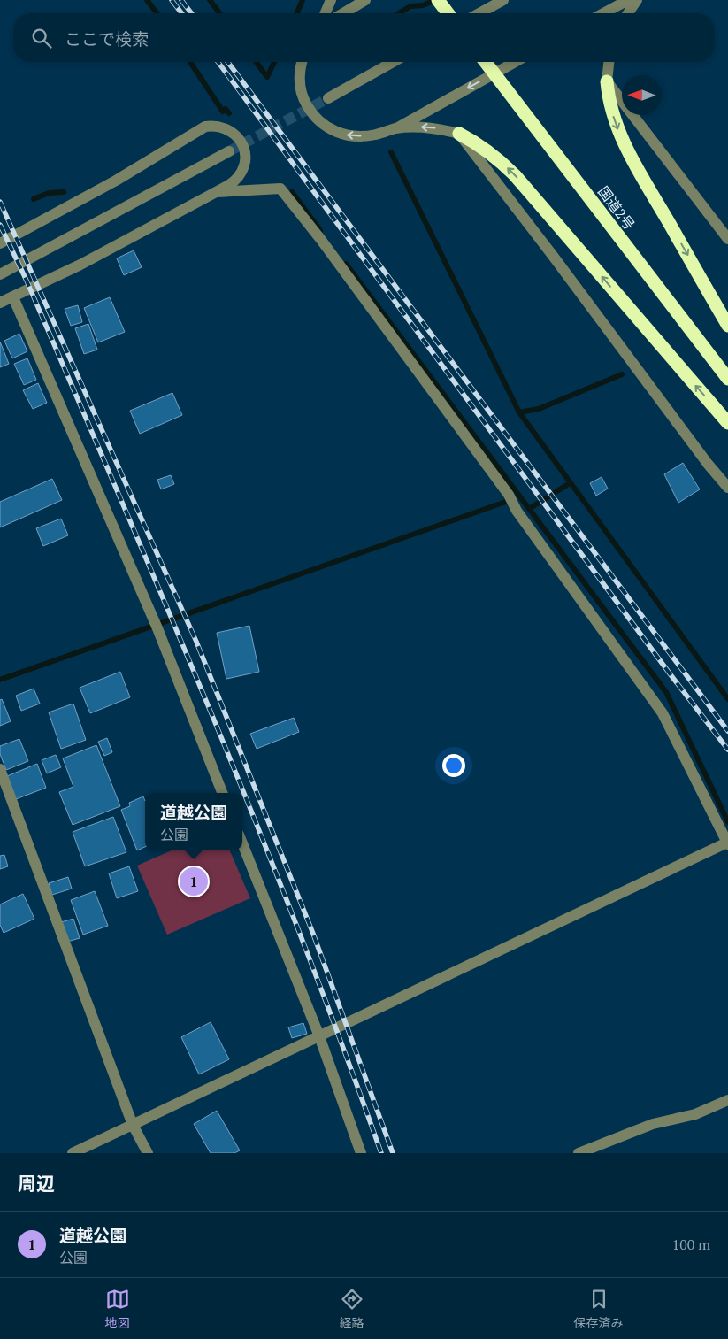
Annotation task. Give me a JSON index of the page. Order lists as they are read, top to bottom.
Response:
{
  "streets": {
    "highway": ["国道2号"]
  },
  "north": "left",
  "page": {
    "search": "ここで検索",
    "popup": ["道越公園", "公園"],
    "pins": "1",
    "heading": "周辺",
    "list": [
      {
        "mark": "1",
        "name": "道越公園",
        "note": "公園",
        "value": "100 m"
      }
    ],
    "nav": ["地図", "経路", "保存済み"]
  }
}
